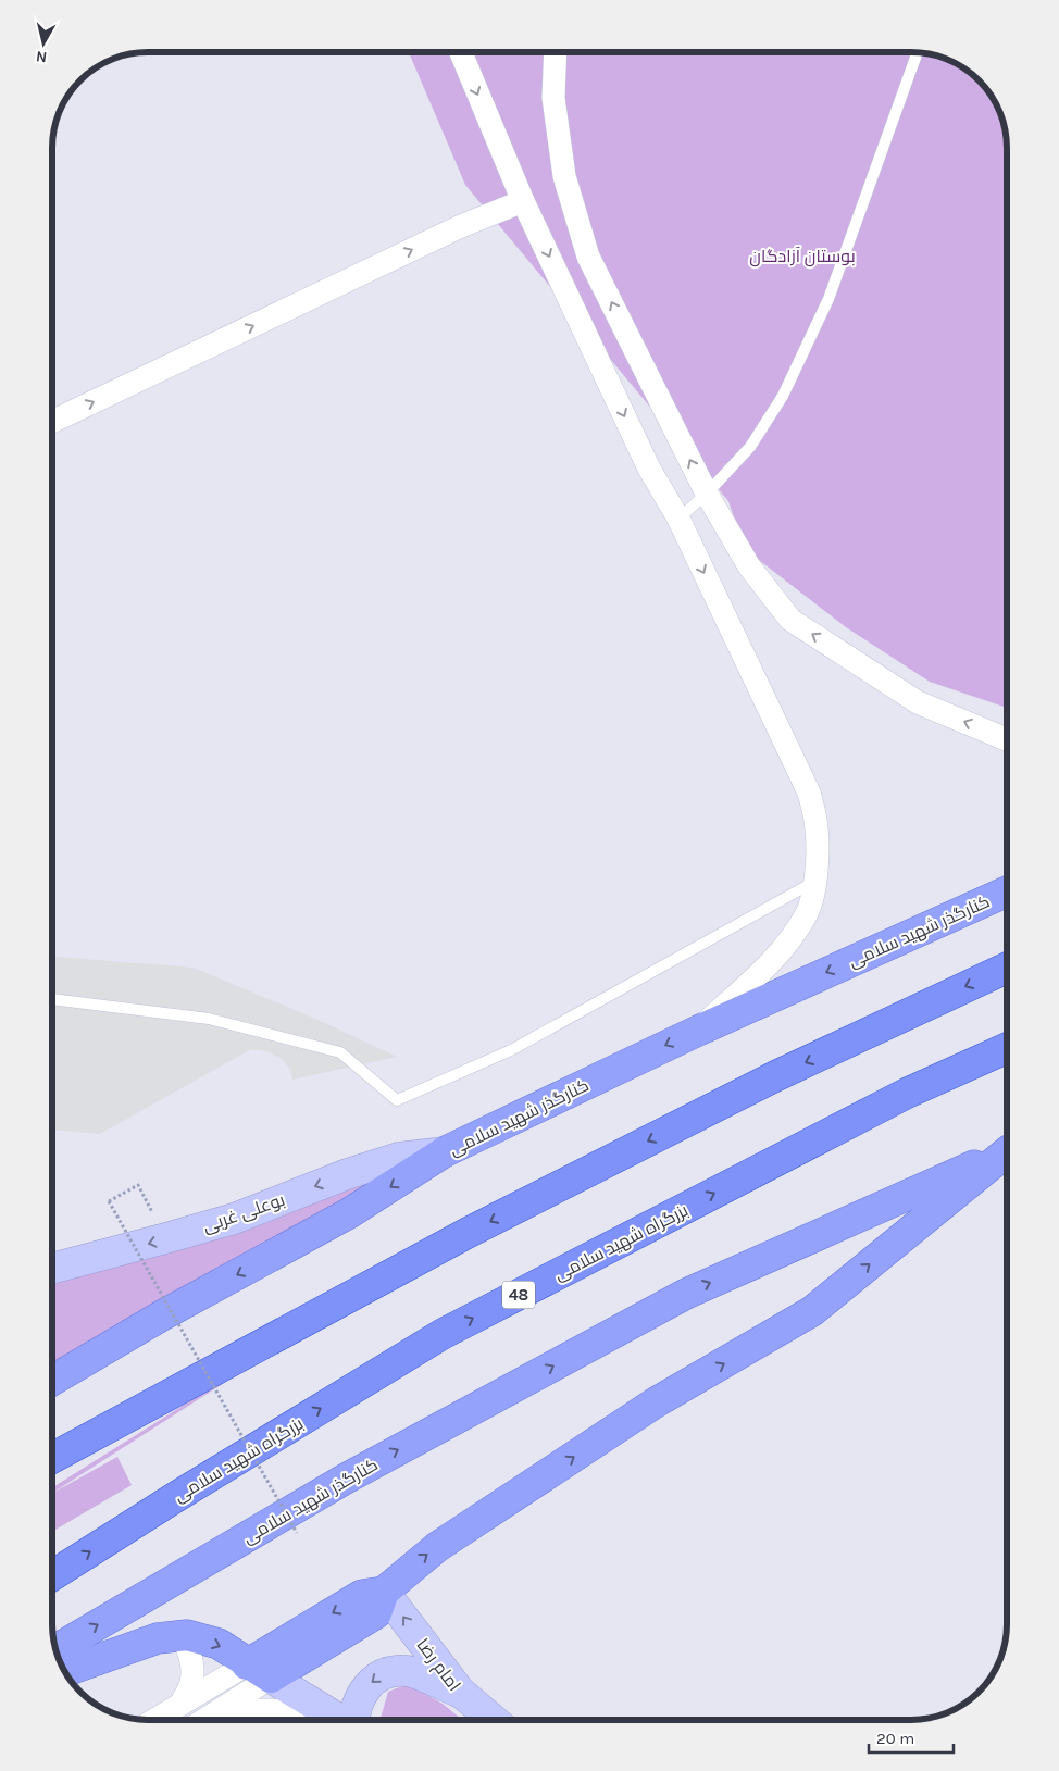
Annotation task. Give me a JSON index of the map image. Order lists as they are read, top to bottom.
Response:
{
  "streets": {
    "highway": ["بزرگراه شهید سلامی", "48"],
    "main road": ["کنارگذر شهید سلامی", "بوعلی غربی", "امام رضا"]
  },
  "crossings": [
    ["کنارگذر شهید سلامی", "بوعلی غربی"]
  ],
  "one_way": ["بوعلی غربی"],
  "parks": ["بوستان آزادگان"],
  "scale_bar": "20 m",
  "north": "bottom"
}
